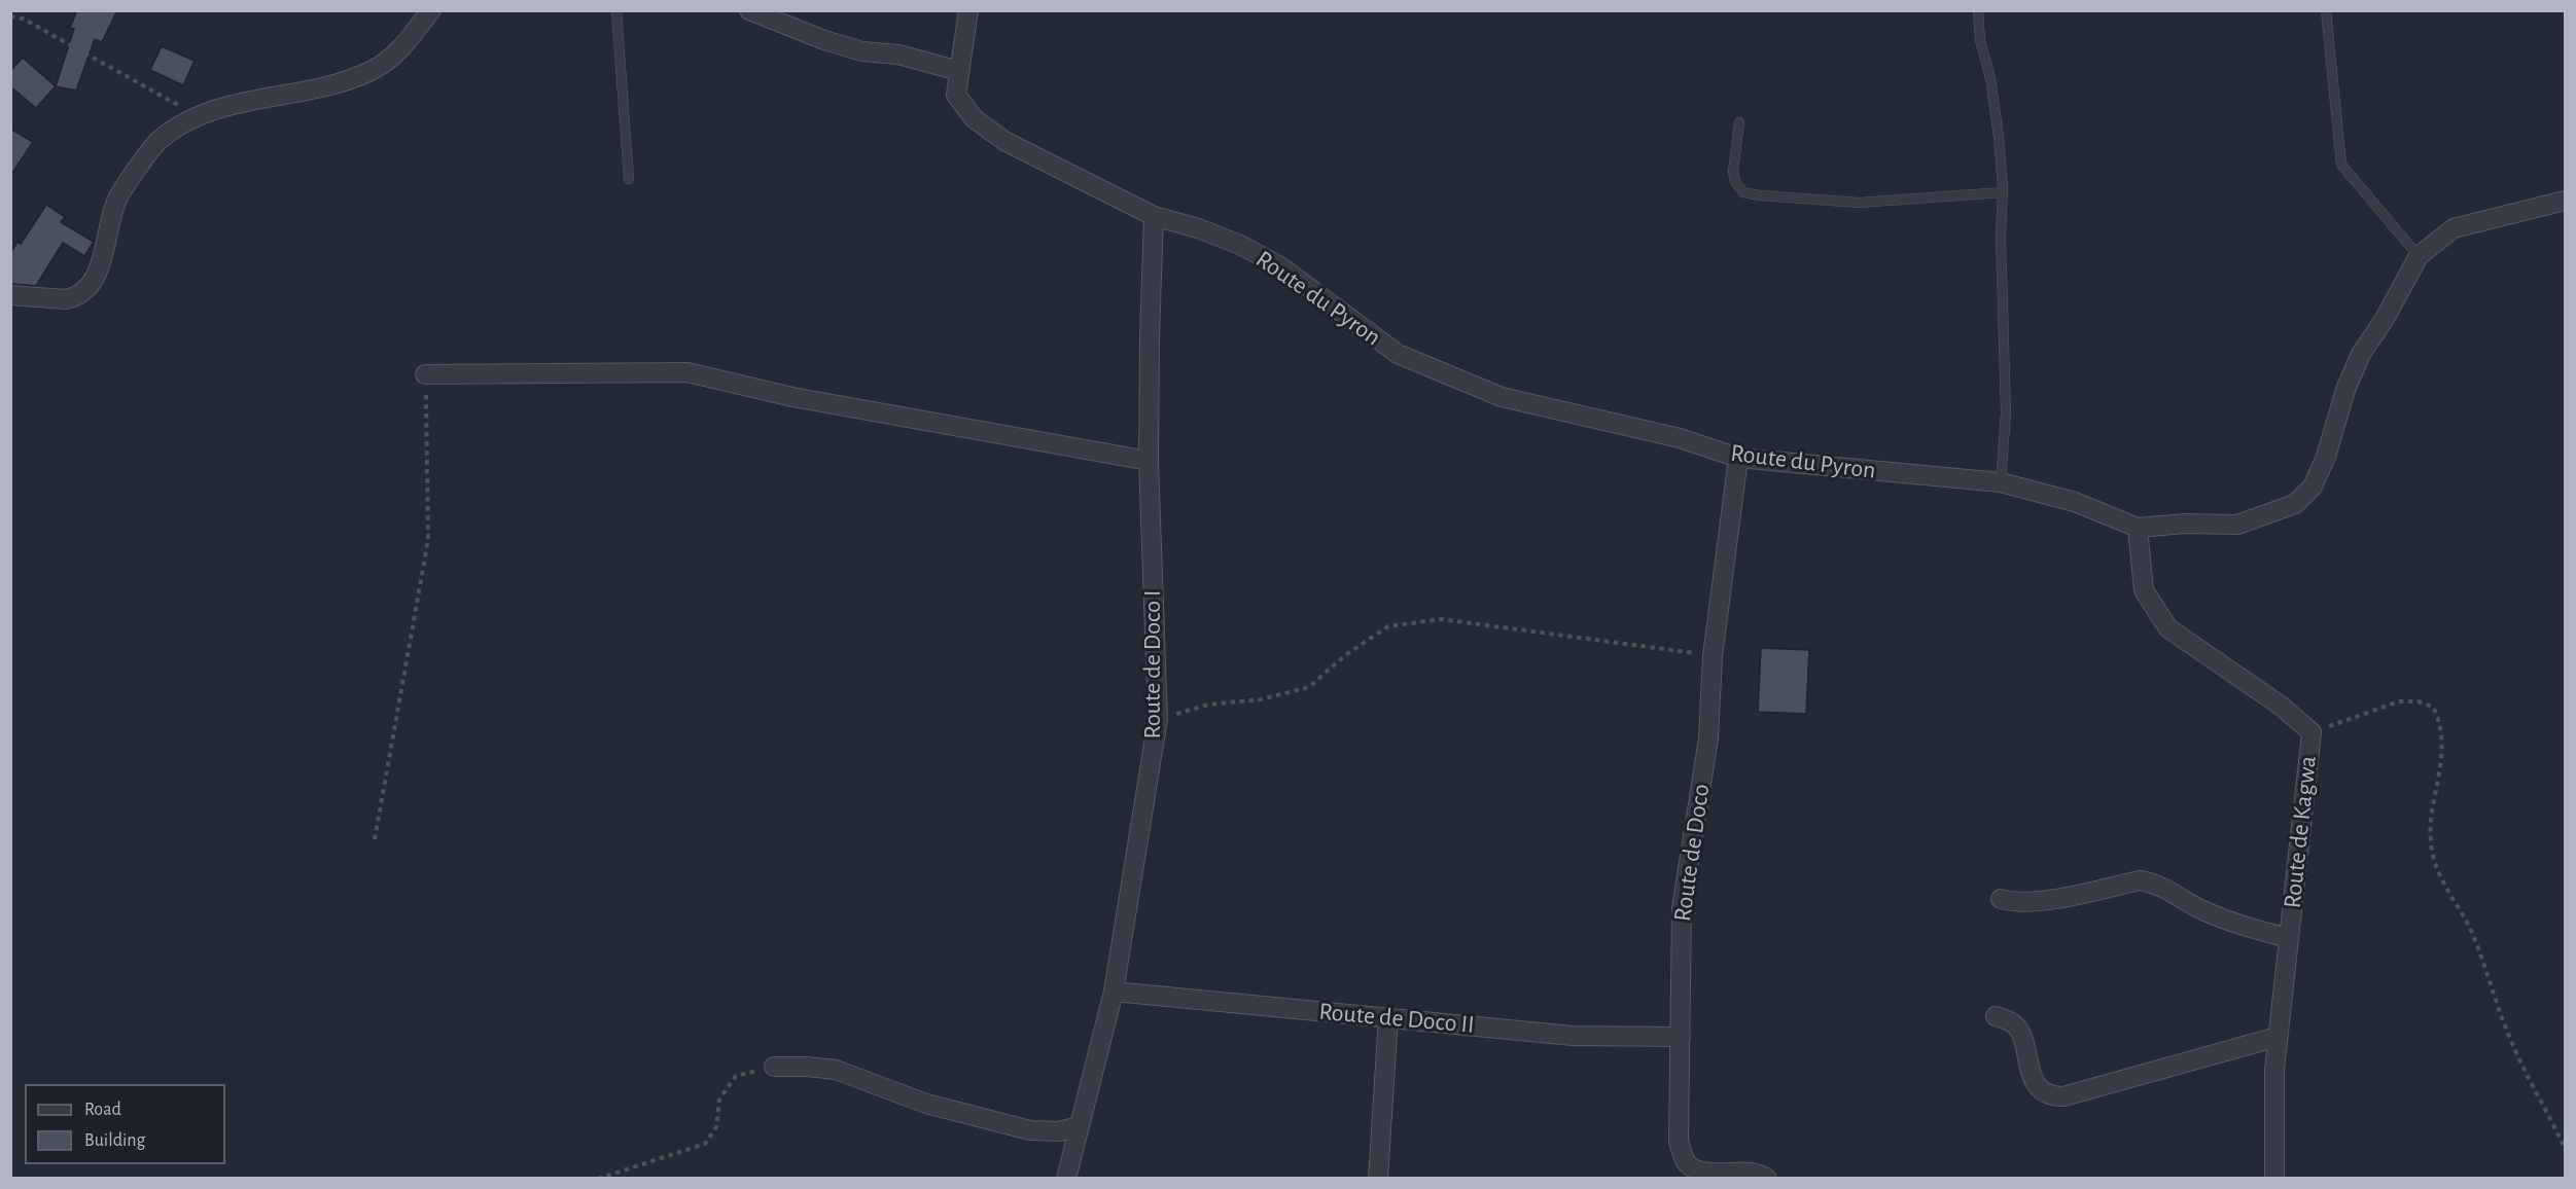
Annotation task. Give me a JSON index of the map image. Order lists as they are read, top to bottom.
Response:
{
  "streets": {
    "street": [
      "Route du Pyron",
      "Route de Doco I",
      "Route de Kagwa",
      "Route de Doco",
      "Route de Doco II"
    ]
  },
  "crossings": [
    ["Route du Pyron", "Route de Doco I"],
    ["Route du Pyron", "Route de Kagwa"],
    ["Route du Pyron", "Route de Doco"],
    ["Route de Doco I", "Route de Doco II"],
    ["Route de Doco", "Route de Doco II"]
  ],
  "legend": ["Road", "Building"]
}
